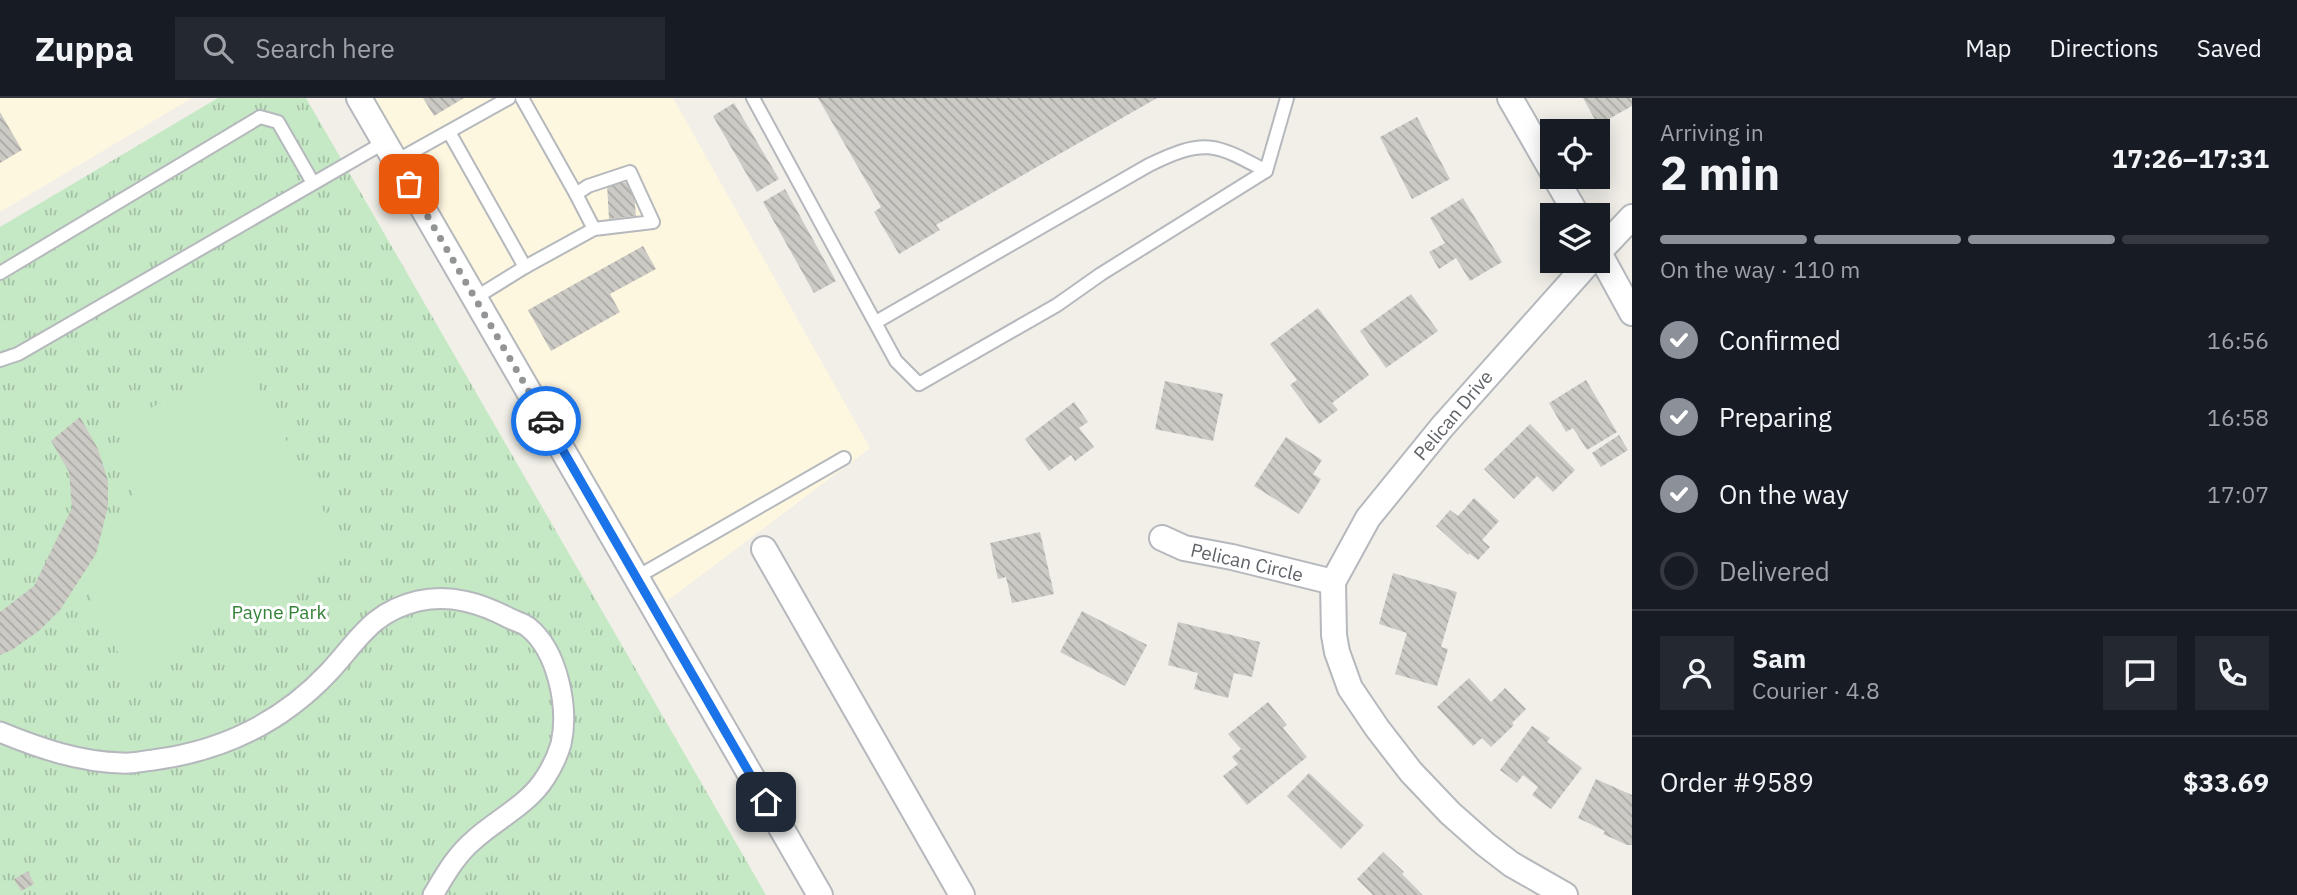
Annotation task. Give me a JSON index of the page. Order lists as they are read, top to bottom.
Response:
{
  "streets": {
    "street": ["Pelican Drive", "Pelican Circle"]
  },
  "crossings": [
    ["Pelican Drive", "Pelican Circle"]
  ],
  "parks": ["Payne Park"],
  "page": {
    "header": "Zuppa",
    "search": "Search here",
    "nav": ["Map", "Directions", "Saved"],
    "heading": ["2 min", "Arriving in", "17:26–17:31"],
    "panel": [
      "Sam",
      "Courier · 4.8",
      "Order #9589",
      "$33.69"
    ],
    "bar": "On the way · 110 m",
    "list": [
      ["Confirmed", "16:56"],
      ["Preparing", "16:58"],
      ["On the way", "17:07"],
      "Delivered"
    ]
  }
}
